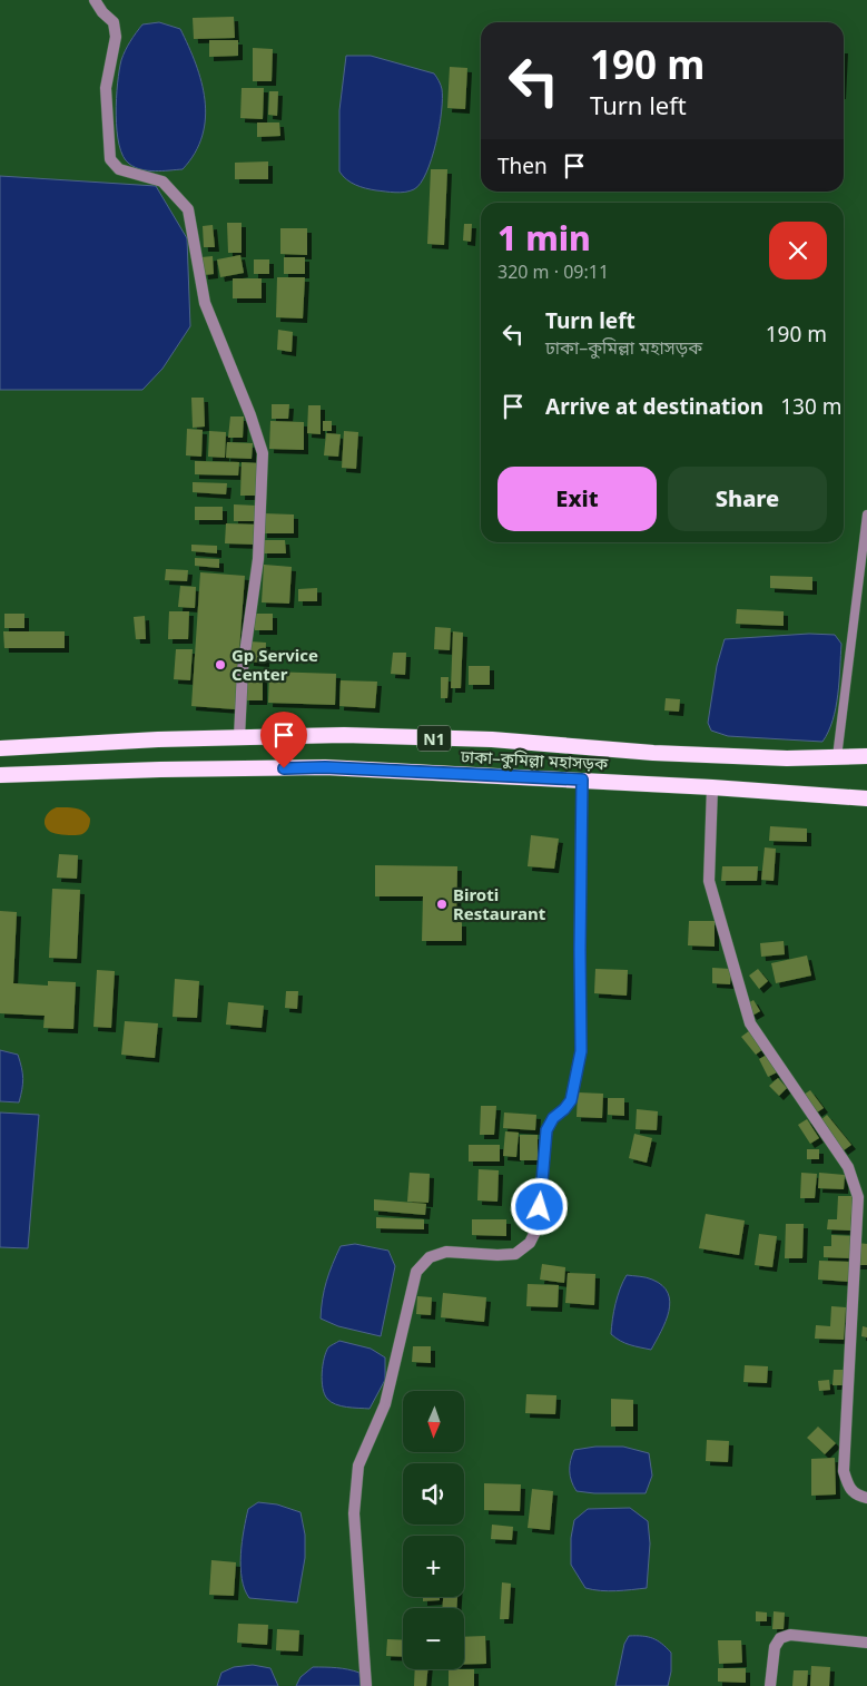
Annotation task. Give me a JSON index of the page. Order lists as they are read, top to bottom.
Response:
{
  "streets": {
    "highway": ["N1", "ঢাকা–কুমিল্লা মহাসড়ক"]
  },
  "places": ["Gp Service Center", "Biroti Restaurant"],
  "north": "bottom",
  "page": {
    "turn": ["190 m", "Turn left"],
    "then": "Then",
    "heading": ["1 min", "320 m · 09:11"],
    "list": [
      {
        "name": "Turn left",
        "note": "ঢাকা–কুমিল্লা মহাসড়ক",
        "value": "190 m"
      },
      {
        "name": "Arrive at destination",
        "value": "130 m"
      }
    ],
    "buttons": ["Exit", "Share"],
    "map_buttons": ["+", "−"]
  }
}
